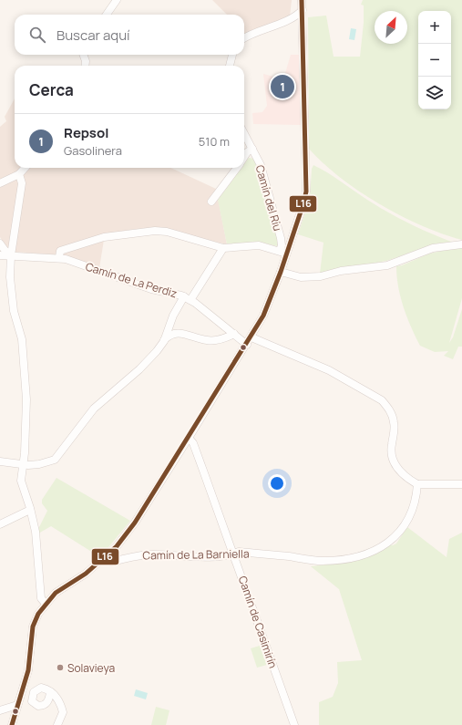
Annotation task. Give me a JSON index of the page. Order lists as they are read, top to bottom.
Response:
{
  "streets": {
    "street": [
      "Camín del Ríu",
      "Camín de La Perdiz",
      "Camín de La Barniella",
      "Camín de Casimirín"
    ]
  },
  "crossings": [
    ["Camín de La Barniella", "Camín de Casimirín"]
  ],
  "places": ["Solavieya"],
  "lines": ["transit line L16"],
  "north": "top right",
  "page": {
    "map_buttons": ["+", "−"],
    "search": "Buscar aquí",
    "heading": "Cerca",
    "pins": "1",
    "list": [
      {
        "mark": "1",
        "name": "Repsol",
        "note": "Gasolinera",
        "value": "510 m"
      }
    ]
  }
}
